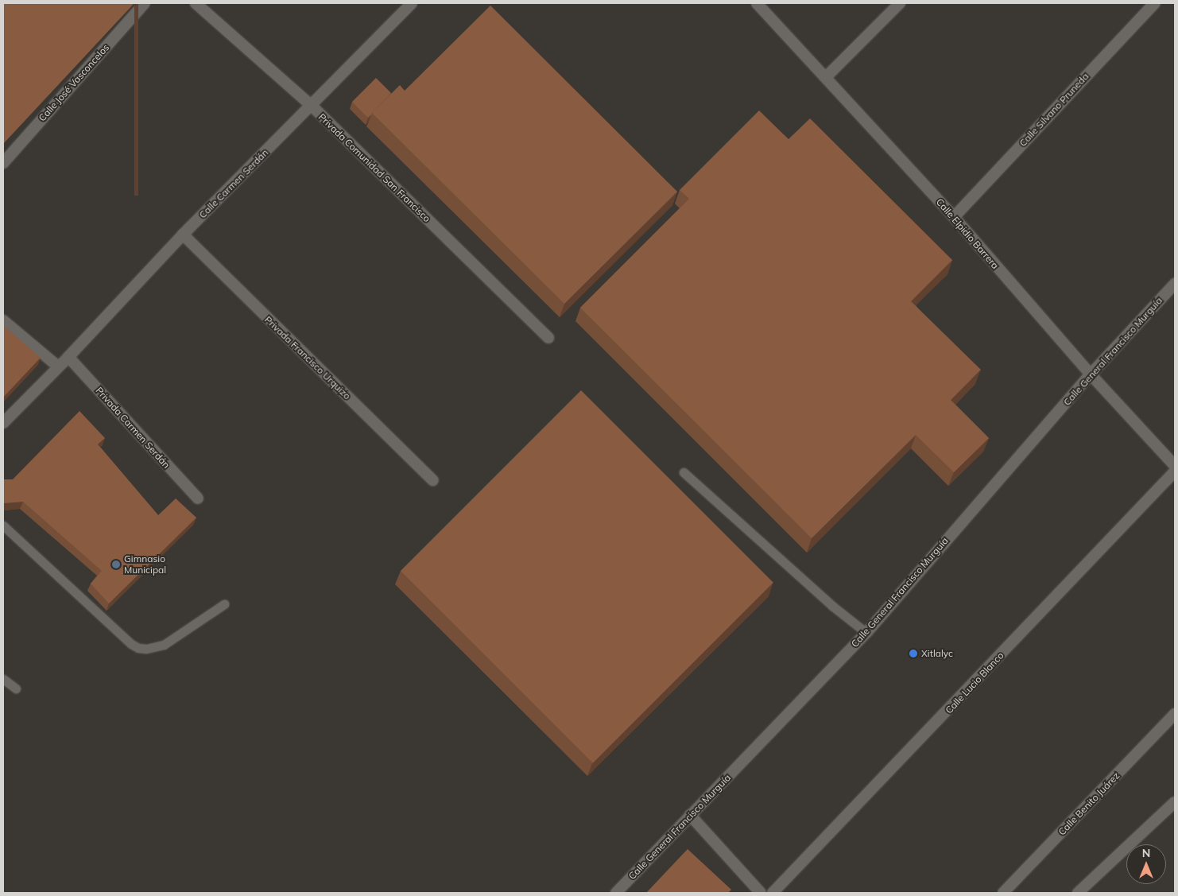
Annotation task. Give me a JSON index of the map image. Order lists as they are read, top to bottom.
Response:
{
  "streets": {
    "street": [
      "Calle José Vasconcelos",
      "Calle Silvano Pruneda",
      "Privada Comunidad San Francisco",
      "Calle Carmen Serdán",
      "Calle Elpidio Barrera",
      "Calle General Francisco Murguía",
      "Privada Francisco Urquizo",
      "Privada Carmen Serdán",
      "Calle Lucio Blanco",
      "Calle Benito Juárez"
    ]
  },
  "crossings": [
    ["Calle Silvano Pruneda", "Calle Elpidio Barrera"],
    ["Privada Comunidad San Francisco", "Calle Carmen Serdán"],
    ["Calle Carmen Serdán", "Privada Francisco Urquizo"],
    ["Calle Carmen Serdán", "Privada Carmen Serdán"],
    ["Calle Elpidio Barrera", "Calle General Francisco Murguía"]
  ],
  "places": ["Gimnasio Municipal", "Xitlalyc"],
  "north": "top"
}
